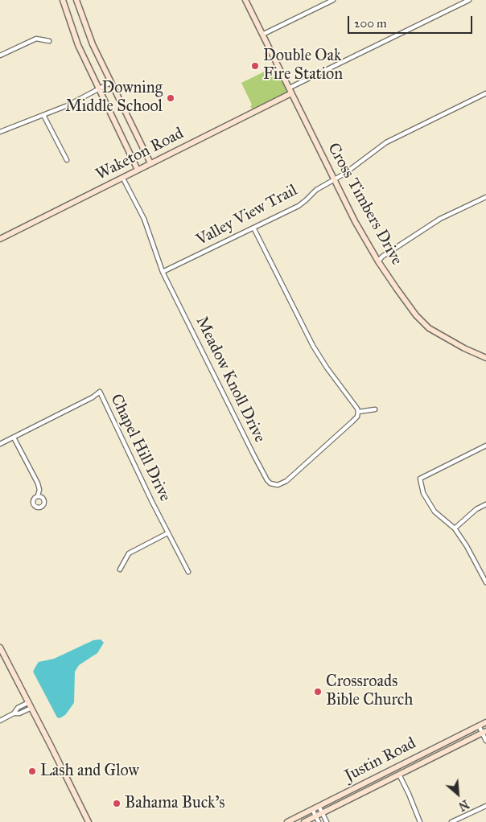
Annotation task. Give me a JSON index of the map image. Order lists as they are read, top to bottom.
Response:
{
  "streets": {
    "street": [
      "Waketon Road",
      "Cross Timbers Drive",
      "Valley View Trail",
      "Meadow Knoll Drive",
      "Chapel Hill Drive",
      "Justin Road"
    ]
  },
  "crossings": [
    ["Waketon Road", "Cross Timbers Drive"],
    ["Waketon Road", "Meadow Knoll Drive"],
    ["Cross Timbers Drive", "Valley View Trail"],
    ["Valley View Trail", "Meadow Knoll Drive"]
  ],
  "places": [
    "Double Oak Fire Station",
    "Downing Middle School",
    "Crossroads Bible Church",
    "Lash and Glow",
    "Bahama Buck's"
  ],
  "scale_bar": "200 m",
  "north": "bottom right"
}
